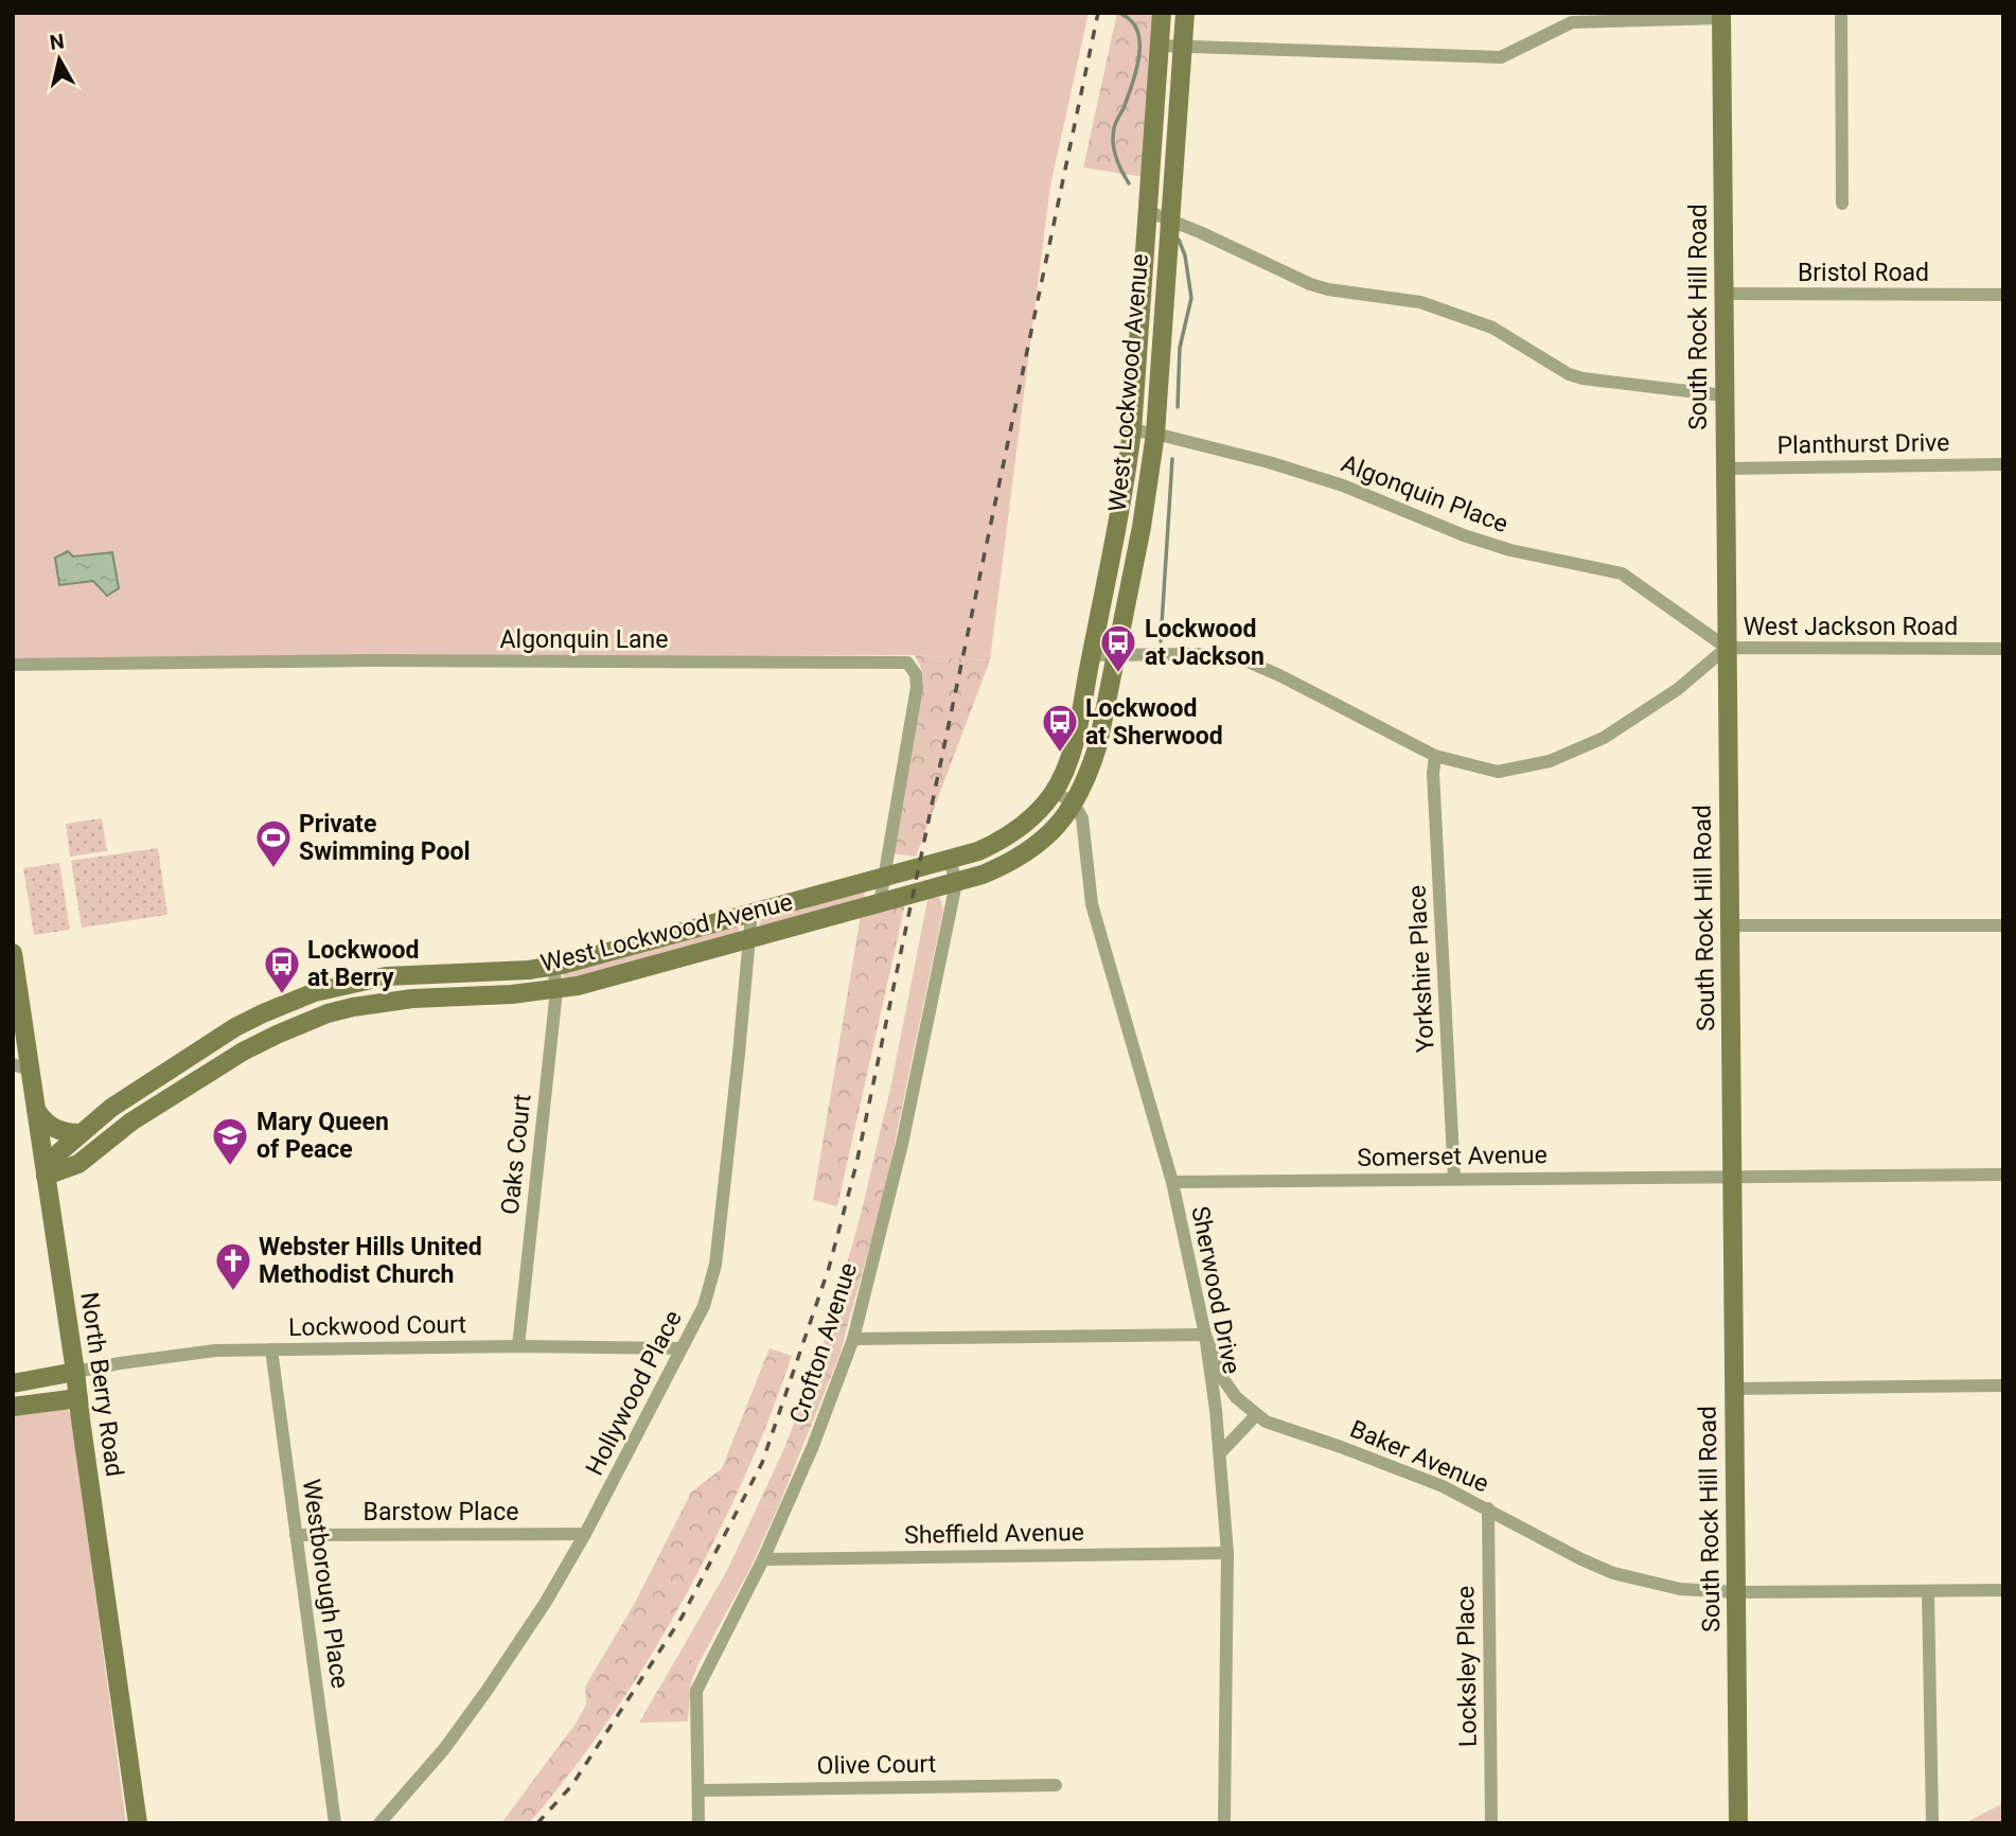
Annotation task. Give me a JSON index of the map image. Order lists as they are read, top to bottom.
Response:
{
  "streets": {
    "main road": ["South Rock Hill Road", "West Lockwood Avenue", "North Berry Road"],
    "street": [
      "Bristol Road",
      "Planthurst Drive",
      "Algonquin Place",
      "West Jackson Road",
      "Algonquin Lane",
      "Yorkshire Place",
      "Oaks Court",
      "Somerset Avenue",
      "Sherwood Drive",
      "Lockwood Court",
      "Crofton Avenue",
      "Hollywood Place",
      "Baker Avenue",
      "Barstow Place",
      "Sheffield Avenue",
      "Westborough Place",
      "Locksley Place",
      "Olive Court"
    ]
  },
  "crossings": [
    ["Bristol Road", "South Rock Hill Road"],
    ["South Rock Hill Road", "Planthurst Drive"],
    ["South Rock Hill Road", "Algonquin Place"],
    ["South Rock Hill Road", "West Jackson Road"],
    ["South Rock Hill Road", "Somerset Avenue"],
    ["South Rock Hill Road", "Baker Avenue"],
    ["West Lockwood Avenue", "Algonquin Place"],
    ["West Lockwood Avenue", "West Jackson Road"],
    ["West Lockwood Avenue", "Algonquin Lane"],
    ["West Lockwood Avenue", "Oaks Court"],
    ["West Lockwood Avenue", "Sherwood Drive"],
    ["West Lockwood Avenue", "Crofton Avenue"],
    ["West Lockwood Avenue", "North Berry Road"],
    ["West Lockwood Avenue", "Hollywood Place"],
    ["Algonquin Place", "West Jackson Road"],
    ["West Jackson Road", "Yorkshire Place"],
    ["Yorkshire Place", "Somerset Avenue"],
    ["Oaks Court", "Lockwood Court"],
    ["Somerset Avenue", "Sherwood Drive"],
    ["Sherwood Drive", "Baker Avenue"],
    ["Sherwood Drive", "Sheffield Avenue"],
    ["Lockwood Court", "North Berry Road"],
    ["Lockwood Court", "Hollywood Place"],
    ["Lockwood Court", "Westborough Place"],
    ["Crofton Avenue", "Sheffield Avenue"],
    ["Crofton Avenue", "Olive Court"],
    ["Hollywood Place", "Barstow Place"],
    ["Baker Avenue", "Locksley Place"],
    ["Barstow Place", "Westborough Place"]
  ],
  "places": {
    "bus stop": ["Lockwood at Jackson", "Lockwood at Sherwood", "Lockwood at Berry"],
    "sports": ["Private Swimming Pool"],
    "school or university": ["Mary Queen of Peace"],
    "church": ["Webster Hills United Methodist Church"]
  },
  "north": "top"
}
